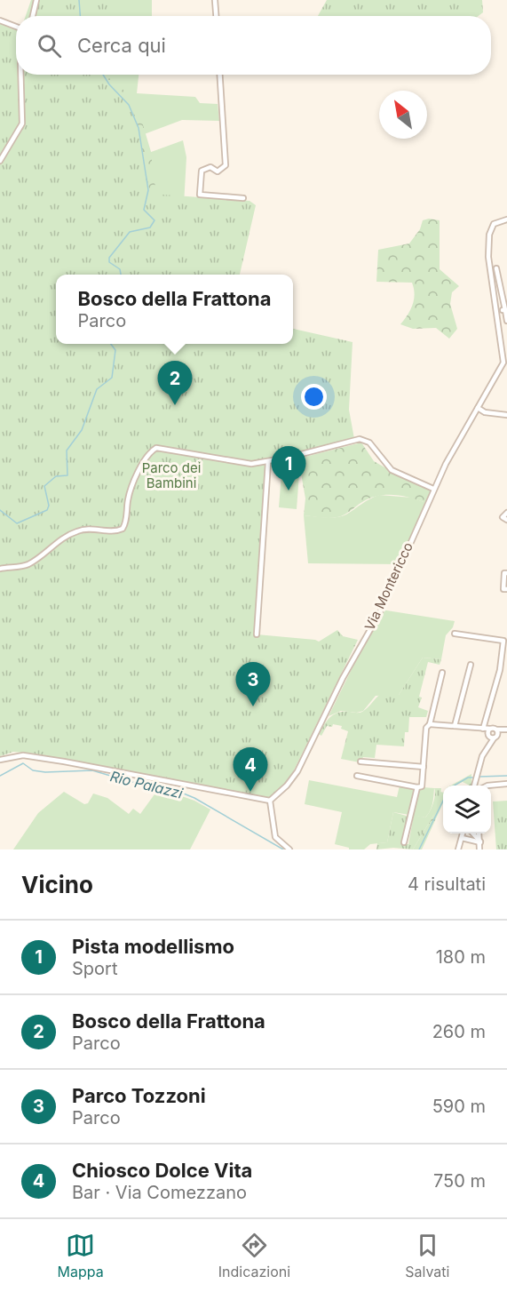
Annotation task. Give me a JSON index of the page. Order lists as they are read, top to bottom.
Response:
{
  "streets": {
    "street": ["Via Montericco"]
  },
  "water": ["Rio Palazzi"],
  "parks": ["Parco dei Bambini"],
  "north": "top left",
  "page": {
    "search": "Cerca qui",
    "popup": ["Bosco della Frattona", "Parco"],
    "pins": [
      "2",
      "1",
      "3",
      "4"
    ],
    "heading": ["Vicino", "4 risultati"],
    "list": [
      {
        "mark": "1",
        "name": "Pista modellismo",
        "note": "Sport",
        "value": "180 m"
      },
      {
        "mark": "2",
        "name": "Bosco della Frattona",
        "note": "Parco",
        "value": "260 m"
      },
      {
        "mark": "3",
        "name": "Parco Tozzoni",
        "note": "Parco",
        "value": "590 m"
      },
      {
        "mark": "4",
        "name": "Chiosco Dolce Vita",
        "note": "Bar · Via Comezzano",
        "value": "750 m"
      }
    ],
    "nav": ["Mappa", "Indicazioni", "Salvati"]
  }
}
